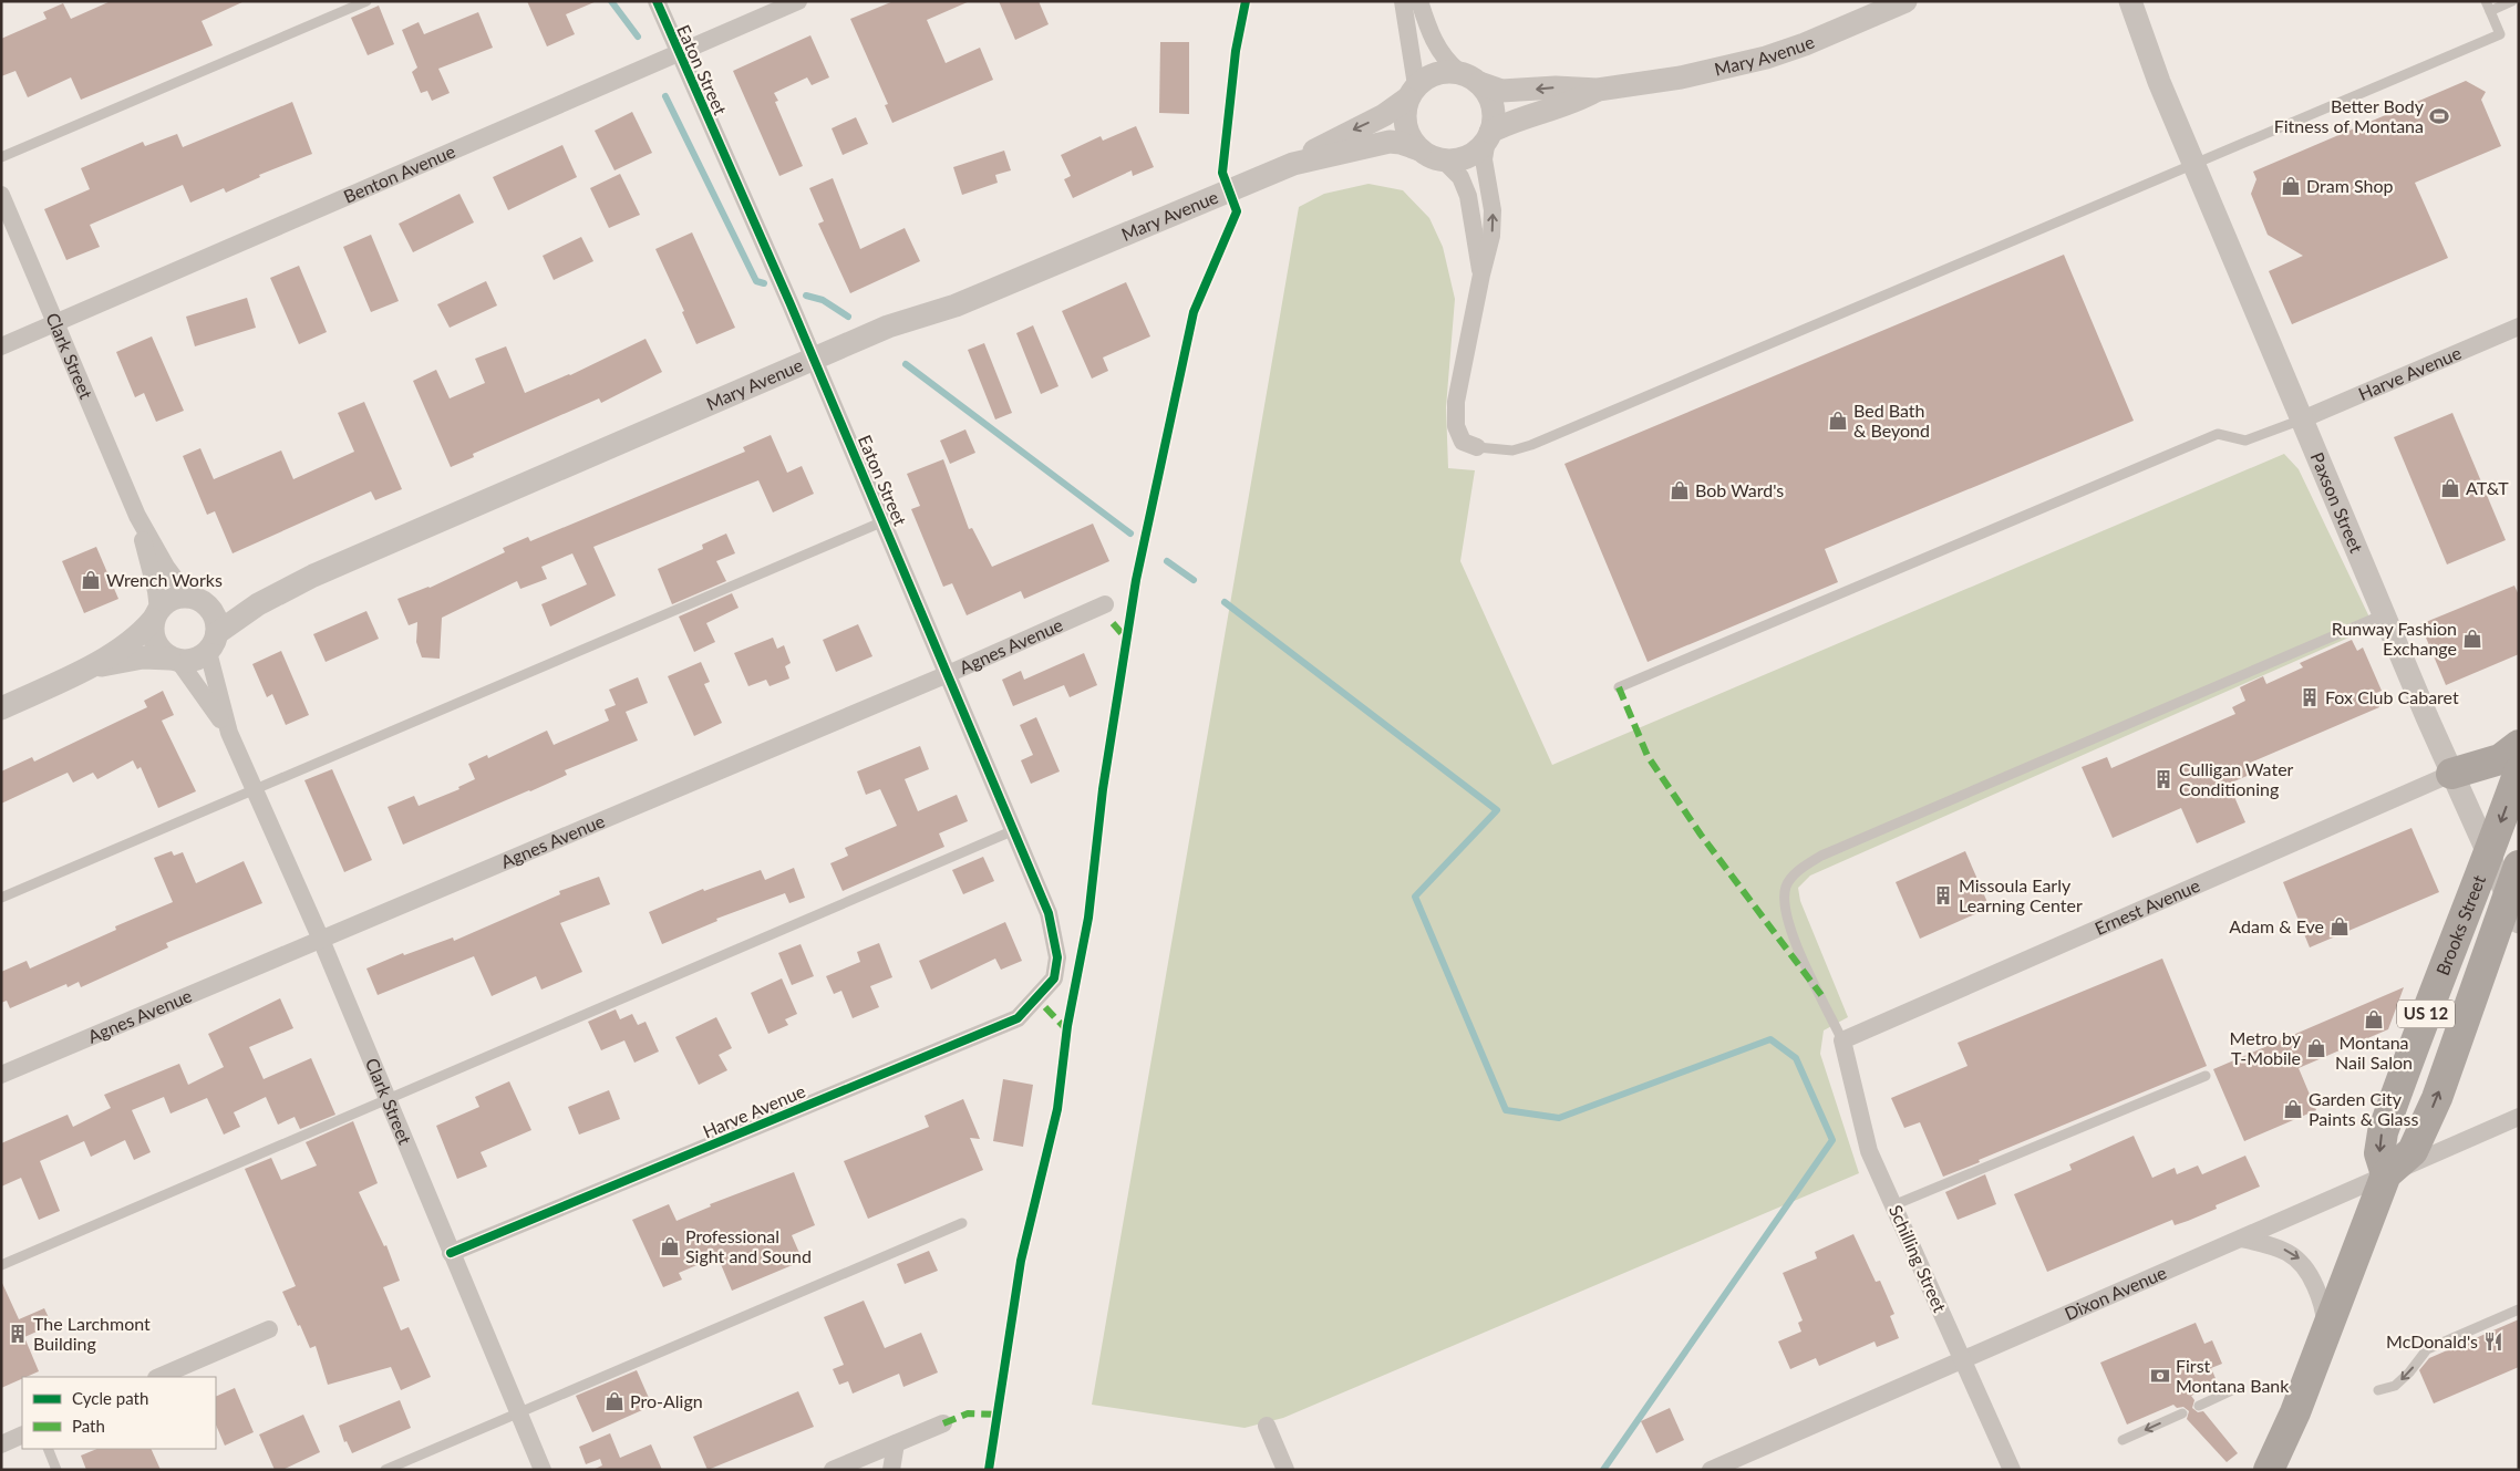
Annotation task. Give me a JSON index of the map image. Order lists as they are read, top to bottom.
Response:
{
  "streets": {
    "highway": ["Brooks Street", "US 12"],
    "street": [
      "Mary Avenue",
      "Eaton Street",
      "Benton Avenue",
      "Clark Street",
      "Harve Avenue",
      "Paxson Street",
      "Agnes Avenue",
      "Ernest Avenue",
      "Schilling Street",
      "Dixon Avenue"
    ]
  },
  "crossings": [
    ["Mary Avenue", "Eaton Street"],
    ["Mary Avenue", "Clark Street"],
    ["Eaton Street", "Benton Avenue"],
    ["Eaton Street", "Harve Avenue"],
    ["Eaton Street", "Agnes Avenue"],
    ["Benton Avenue", "Clark Street"],
    ["Clark Street", "Harve Avenue"],
    ["Clark Street", "Agnes Avenue"],
    ["Harve Avenue", "Paxson Street"],
    ["Paxson Street", "Ernest Avenue"],
    ["Paxson Street", "Brooks Street"],
    ["Ernest Avenue", "Schilling Street"],
    ["Brooks Street", "Dixon Avenue"],
    ["Schilling Street", "Dixon Avenue"]
  ],
  "places": {
    "sports": ["Better Body Fitness of Montana"],
    "shop": [
      "Dram Shop",
      "Bed Bath & Beyond",
      "AT&T",
      "Bob Ward's",
      "Wrench Works",
      "Runway Fashion Exchange",
      "Adam & Eve",
      "Montana Nail Salon",
      "Metro by T-Mobile",
      "Garden City Paints & Glass",
      "Professional Sight and Sound",
      "Pro-Align"
    ],
    "building": [
      "Fox Club Cabaret",
      "Culligan Water Conditioning",
      "Missoula Early Learning Center",
      "The Larchmont Building"
    ],
    "restaurant": ["McDonald's"],
    "bank": ["First Montana Bank"]
  },
  "legend": ["Cycle path", "Path"]
}
